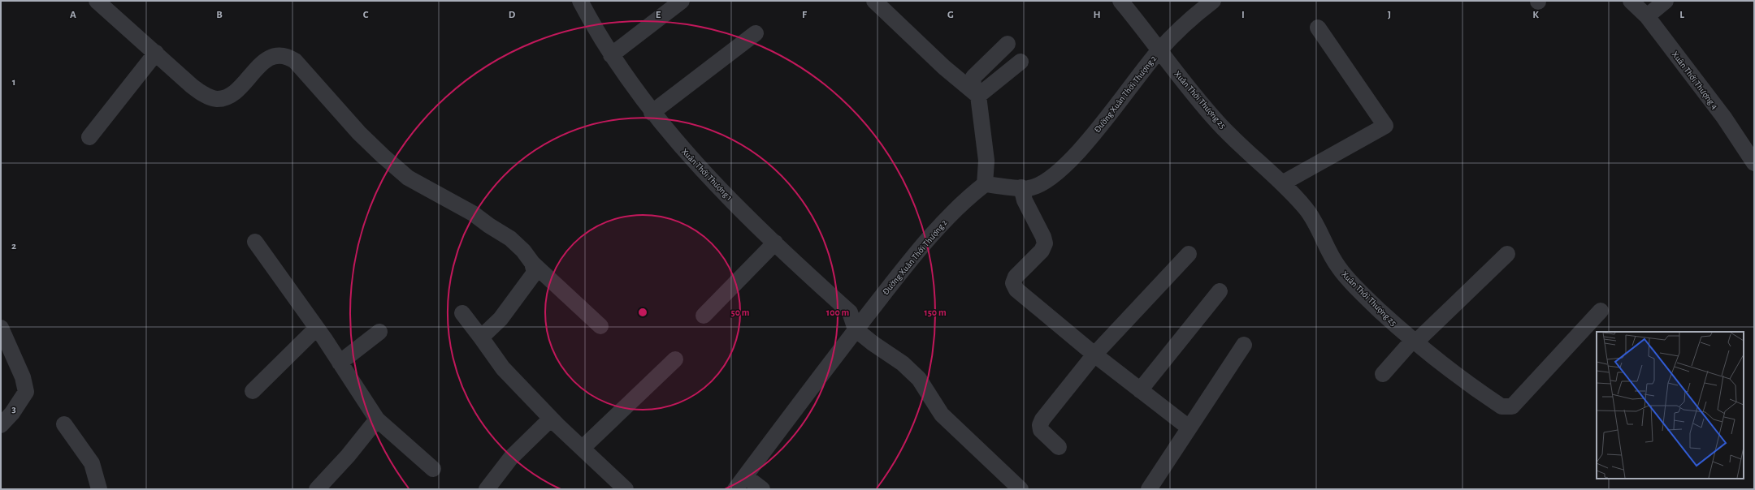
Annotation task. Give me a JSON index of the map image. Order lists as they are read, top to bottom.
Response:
{
  "streets": {
    "street": [
      "Xuân Thới Thượng 4",
      "Đường Xuân Thới Thượng 2",
      "Xuân Thới Thượng 25",
      "Xuân Thới Thượng 1"
    ]
  },
  "crossings": [
    ["Đường Xuân Thới Thượng 2", "Xuân Thới Thượng 25"],
    ["Đường Xuân Thới Thượng 2", "Xuân Thới Thượng 1"]
  ],
  "grid": {
    "columns": [
      "A",
      "B",
      "C",
      "D",
      "E",
      "F",
      "G",
      "H",
      "I",
      "J",
      "K",
      "L"
    ],
    "rows": ["1", "2", "3"]
  },
  "rings": ["50 m", "100 m", "150 m"]
}
